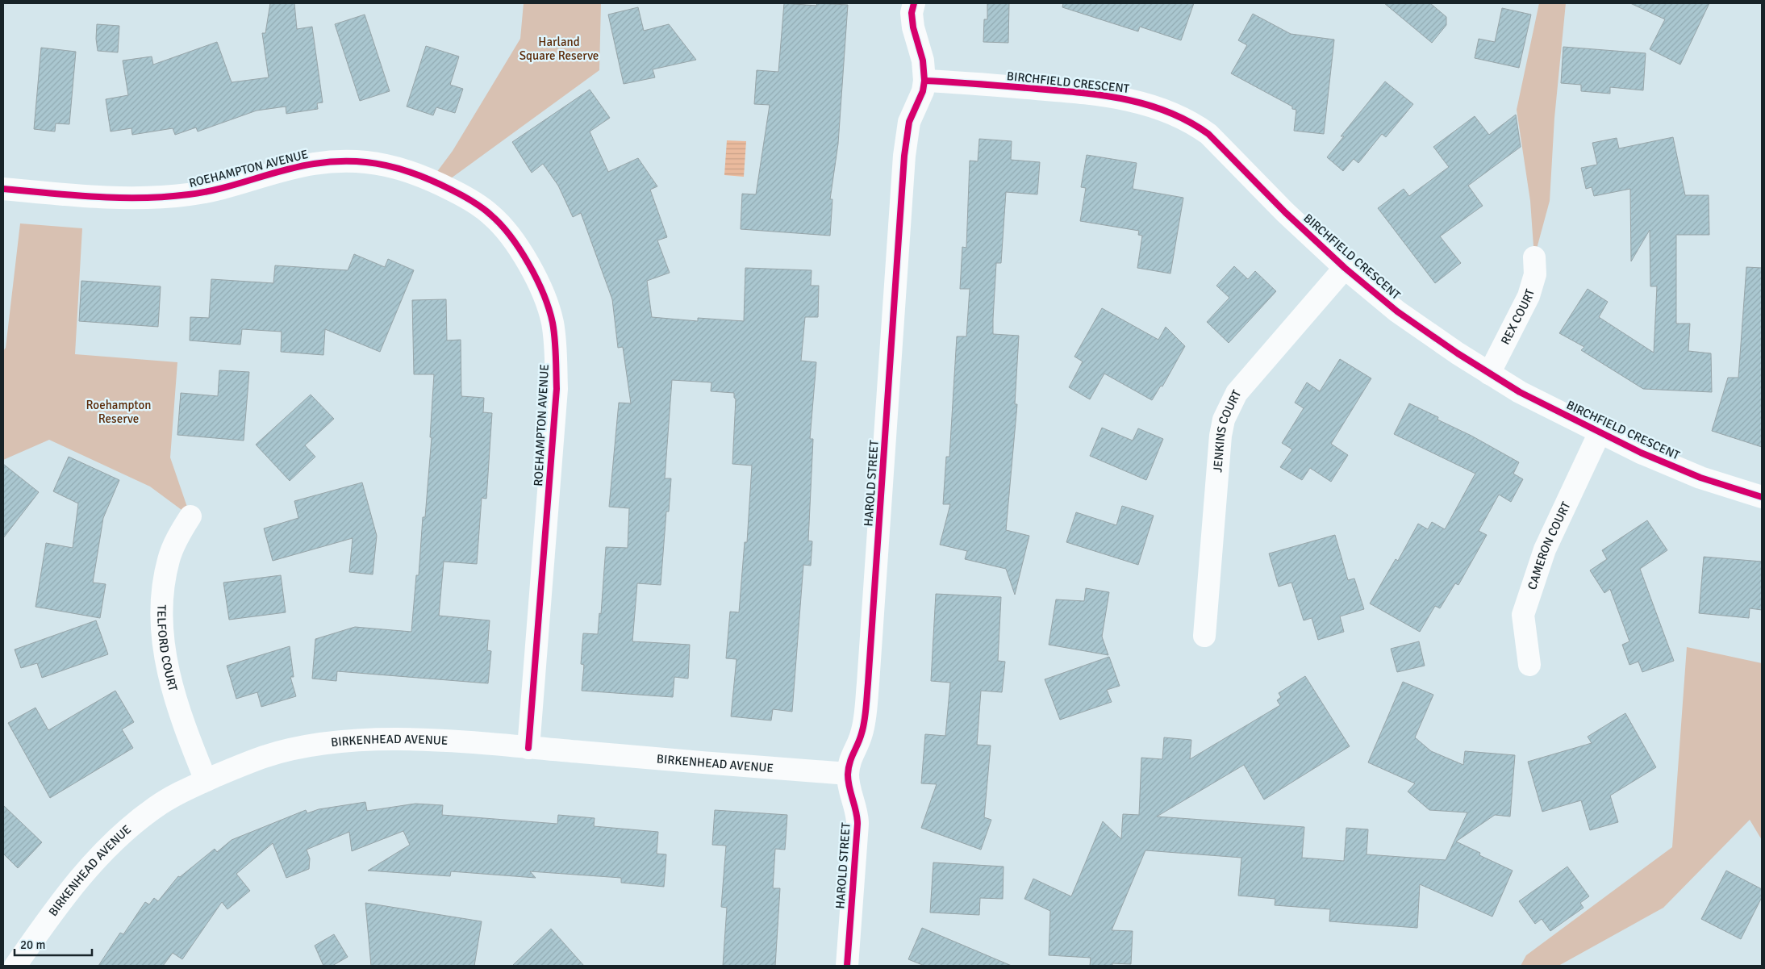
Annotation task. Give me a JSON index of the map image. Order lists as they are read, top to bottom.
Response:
{
  "streets": {
    "street": [
      "BIRCHFIELD CRESCENT",
      "ROEHAMPTON AVENUE",
      "REX COURT",
      "JENKINS COURT",
      "HAROLD STREET",
      "CAMERON COURT",
      "TELFORD COURT",
      "BIRKENHEAD AVENUE"
    ]
  },
  "crossings": [
    ["BIRCHFIELD CRESCENT", "REX COURT"],
    ["BIRCHFIELD CRESCENT", "JENKINS COURT"],
    ["BIRCHFIELD CRESCENT", "HAROLD STREET"],
    ["BIRCHFIELD CRESCENT", "CAMERON COURT"],
    ["ROEHAMPTON AVENUE", "BIRKENHEAD AVENUE"],
    ["HAROLD STREET", "BIRKENHEAD AVENUE"],
    ["TELFORD COURT", "BIRKENHEAD AVENUE"]
  ],
  "parks": ["Harland Square Reserve", "Roehampton Reserve"],
  "scale_bar": "20 m"
}
